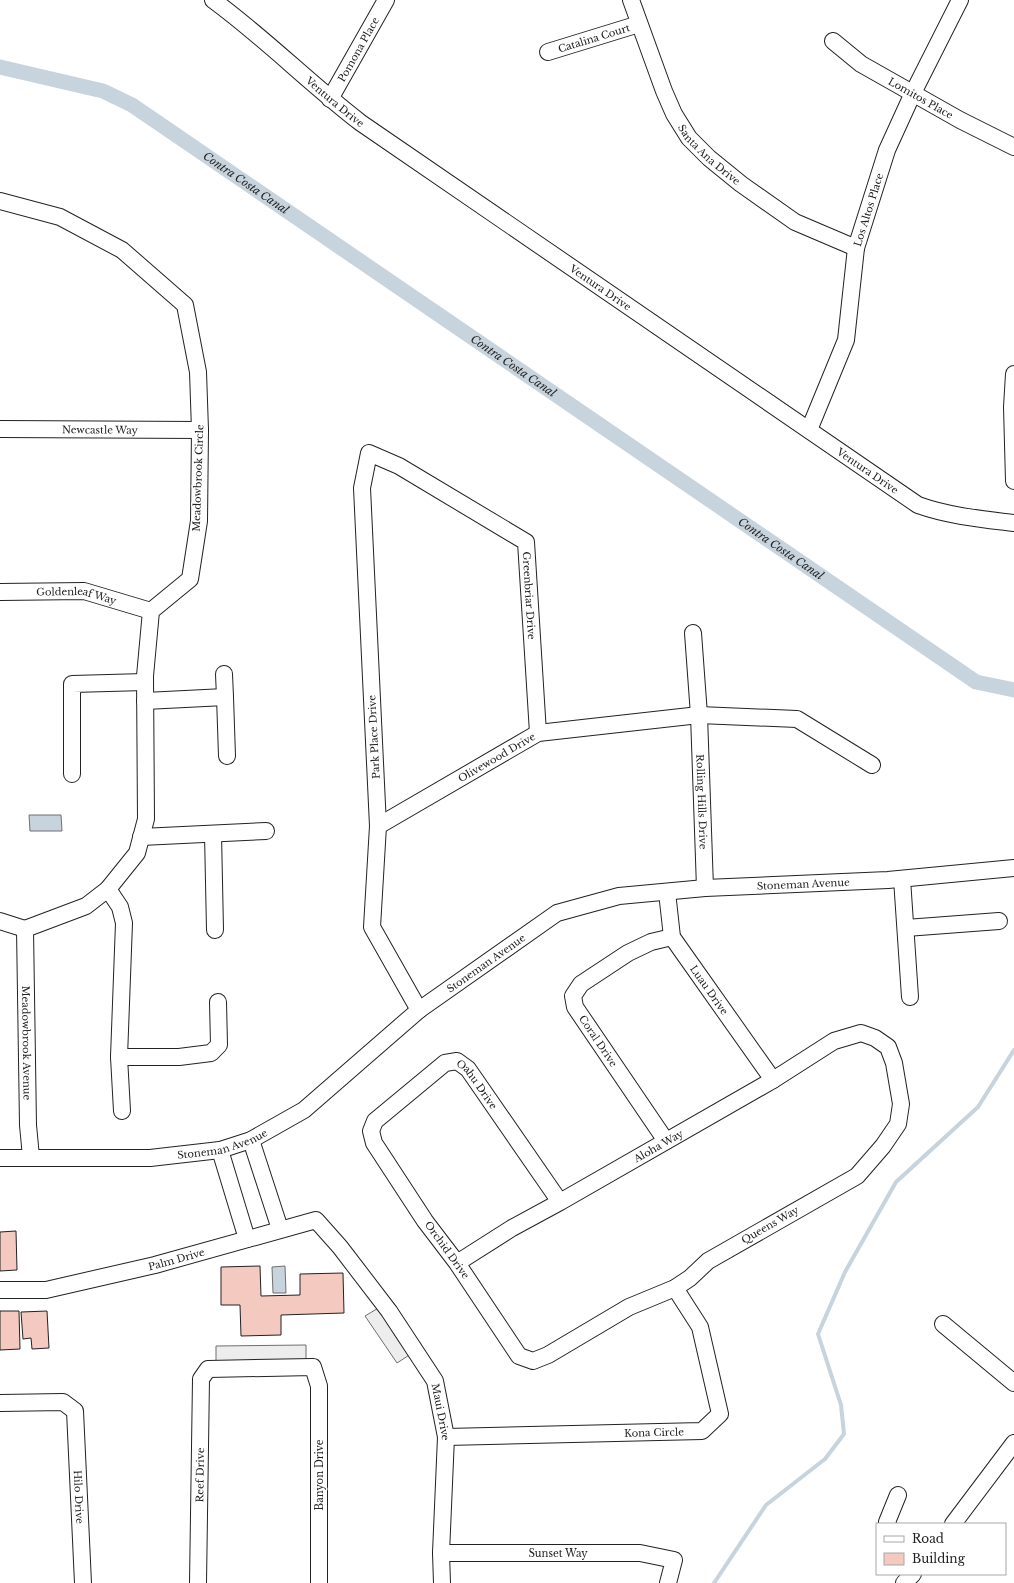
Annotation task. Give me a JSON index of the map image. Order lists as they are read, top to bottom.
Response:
{
  "streets": {
    "street": [
      "Catalina Court",
      "Pomona Place",
      "Lomitos Place",
      "Ventura Drive",
      "Santa Ana Drive",
      "Los Altos Place",
      "Newcastle Way",
      "Meadowbrook Circle",
      "Greenbriar Drive",
      "Goldenleaf Way",
      "Park Place Drive",
      "Olivewood Drive",
      "Rolling Hills Drive",
      "Stoneman Avenue",
      "Luau Drive",
      "Coral Drive",
      "Meadowbrook Avenue",
      "Oahu Drive",
      "Aloha Way",
      "Queens Way",
      "Orchid Drive",
      "Palm Drive",
      "Maui Drive",
      "Kona Circle",
      "Reef Drive",
      "Banyon Drive",
      "Hilo Drive",
      "Sunset Way"
    ]
  },
  "crossings": [
    ["Catalina Court", "Santa Ana Drive"],
    ["Pomona Place", "Ventura Drive"],
    ["Lomitos Place", "Los Altos Place"],
    ["Ventura Drive", "Los Altos Place"],
    ["Santa Ana Drive", "Los Altos Place"],
    ["Newcastle Way", "Meadowbrook Circle"],
    ["Meadowbrook Circle", "Goldenleaf Way"],
    ["Greenbriar Drive", "Park Place Drive"],
    ["Greenbriar Drive", "Olivewood Drive"],
    ["Park Place Drive", "Olivewood Drive"],
    ["Park Place Drive", "Stoneman Avenue"],
    ["Olivewood Drive", "Rolling Hills Drive"],
    ["Rolling Hills Drive", "Stoneman Avenue"],
    ["Stoneman Avenue", "Luau Drive"],
    ["Stoneman Avenue", "Meadowbrook Avenue"],
    ["Luau Drive", "Coral Drive"],
    ["Luau Drive", "Aloha Way"],
    ["Coral Drive", "Aloha Way"],
    ["Oahu Drive", "Aloha Way"],
    ["Oahu Drive", "Orchid Drive"],
    ["Aloha Way", "Queens Way"],
    ["Aloha Way", "Orchid Drive"],
    ["Queens Way", "Orchid Drive"],
    ["Queens Way", "Kona Circle"],
    ["Palm Drive", "Maui Drive"],
    ["Maui Drive", "Kona Circle"],
    ["Maui Drive", "Sunset Way"],
    ["Reef Drive", "Banyon Drive"]
  ],
  "water": ["Contra Costa Canal"],
  "legend": ["Road", "Building"]
}
